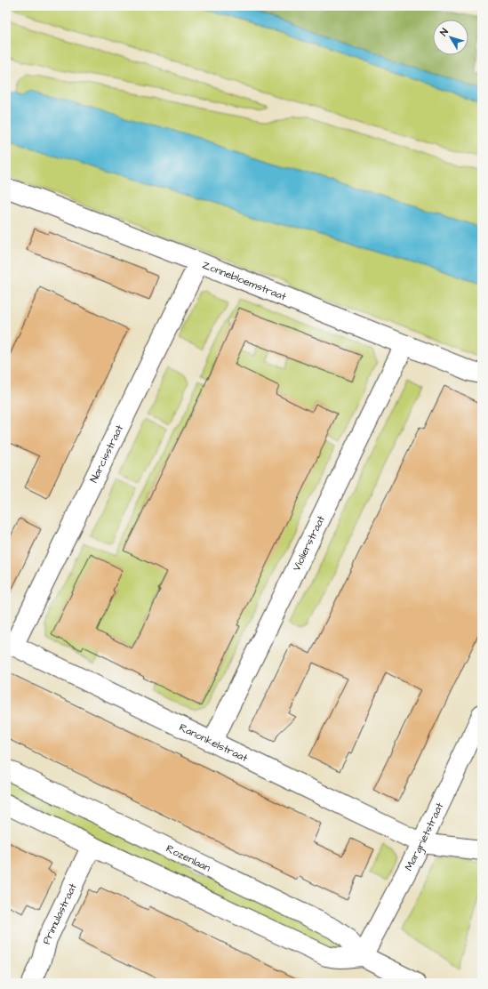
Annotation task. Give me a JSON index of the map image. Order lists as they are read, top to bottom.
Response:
{
  "streets": {
    "street": [
      "Zonnebloemstraat",
      "Narcisstraat",
      "Violierstraat",
      "Ranonkelstraat",
      "Margrietstraat",
      "Rozenlaan",
      "Primulastraat"
    ]
  },
  "crossings": [
    ["Zonnebloemstraat", "Narcisstraat"],
    ["Zonnebloemstraat", "Violierstraat"],
    ["Narcisstraat", "Ranonkelstraat"],
    ["Violierstraat", "Ranonkelstraat"],
    ["Ranonkelstraat", "Margrietstraat"],
    ["Margrietstraat", "Rozenlaan"]
  ],
  "north": "top left"
}
